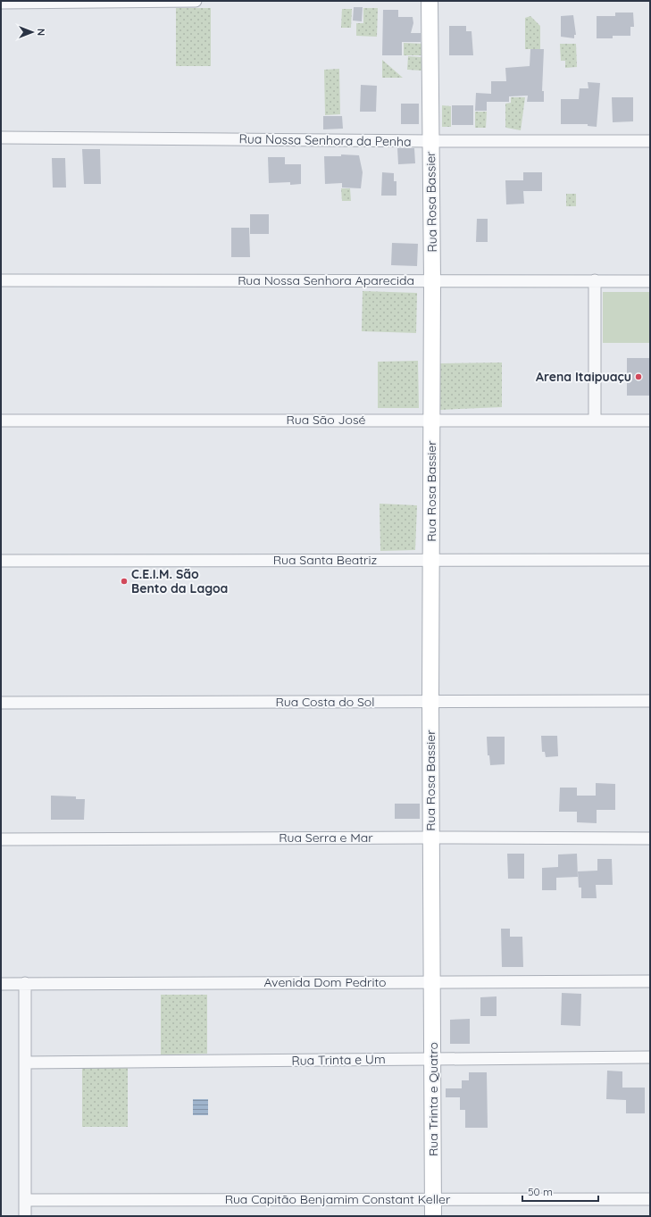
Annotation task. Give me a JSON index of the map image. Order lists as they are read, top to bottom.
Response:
{
  "streets": {
    "street": [
      "Rua Nossa Senhora da Penha",
      "Rua Rosa Bassier",
      "Rua Nossa Senhora Aparecida",
      "Rua São José",
      "Rua Santa Beatriz",
      "Rua Costa do Sol",
      "Rua Serra e Mar",
      "Avenida Dom Pedrito",
      "Rua Trinta e Um",
      "Rua Trinta e Quatro",
      "Rua Capitão Benjamim Constant Keller"
    ]
  },
  "crossings": [
    ["Rua Nossa Senhora da Penha", "Rua Rosa Bassier"],
    ["Rua Rosa Bassier", "Rua Nossa Senhora Aparecida"],
    ["Rua Rosa Bassier", "Rua São José"],
    ["Rua Rosa Bassier", "Rua Santa Beatriz"],
    ["Rua Rosa Bassier", "Rua Costa do Sol"],
    ["Rua Rosa Bassier", "Rua Serra e Mar"],
    ["Rua Rosa Bassier", "Avenida Dom Pedrito"],
    ["Rua Rosa Bassier", "Rua Trinta e Quatro"],
    ["Avenida Dom Pedrito", "Rua Trinta e Quatro"],
    ["Rua Trinta e Um", "Rua Trinta e Quatro"],
    ["Rua Trinta e Quatro", "Rua Capitão Benjamim Constant Keller"]
  ],
  "places": ["Arena Itaipuaçu", "C.E.I.M. São Bento da Lagoa"],
  "scale_bar": "50 m",
  "north": "right"
}
